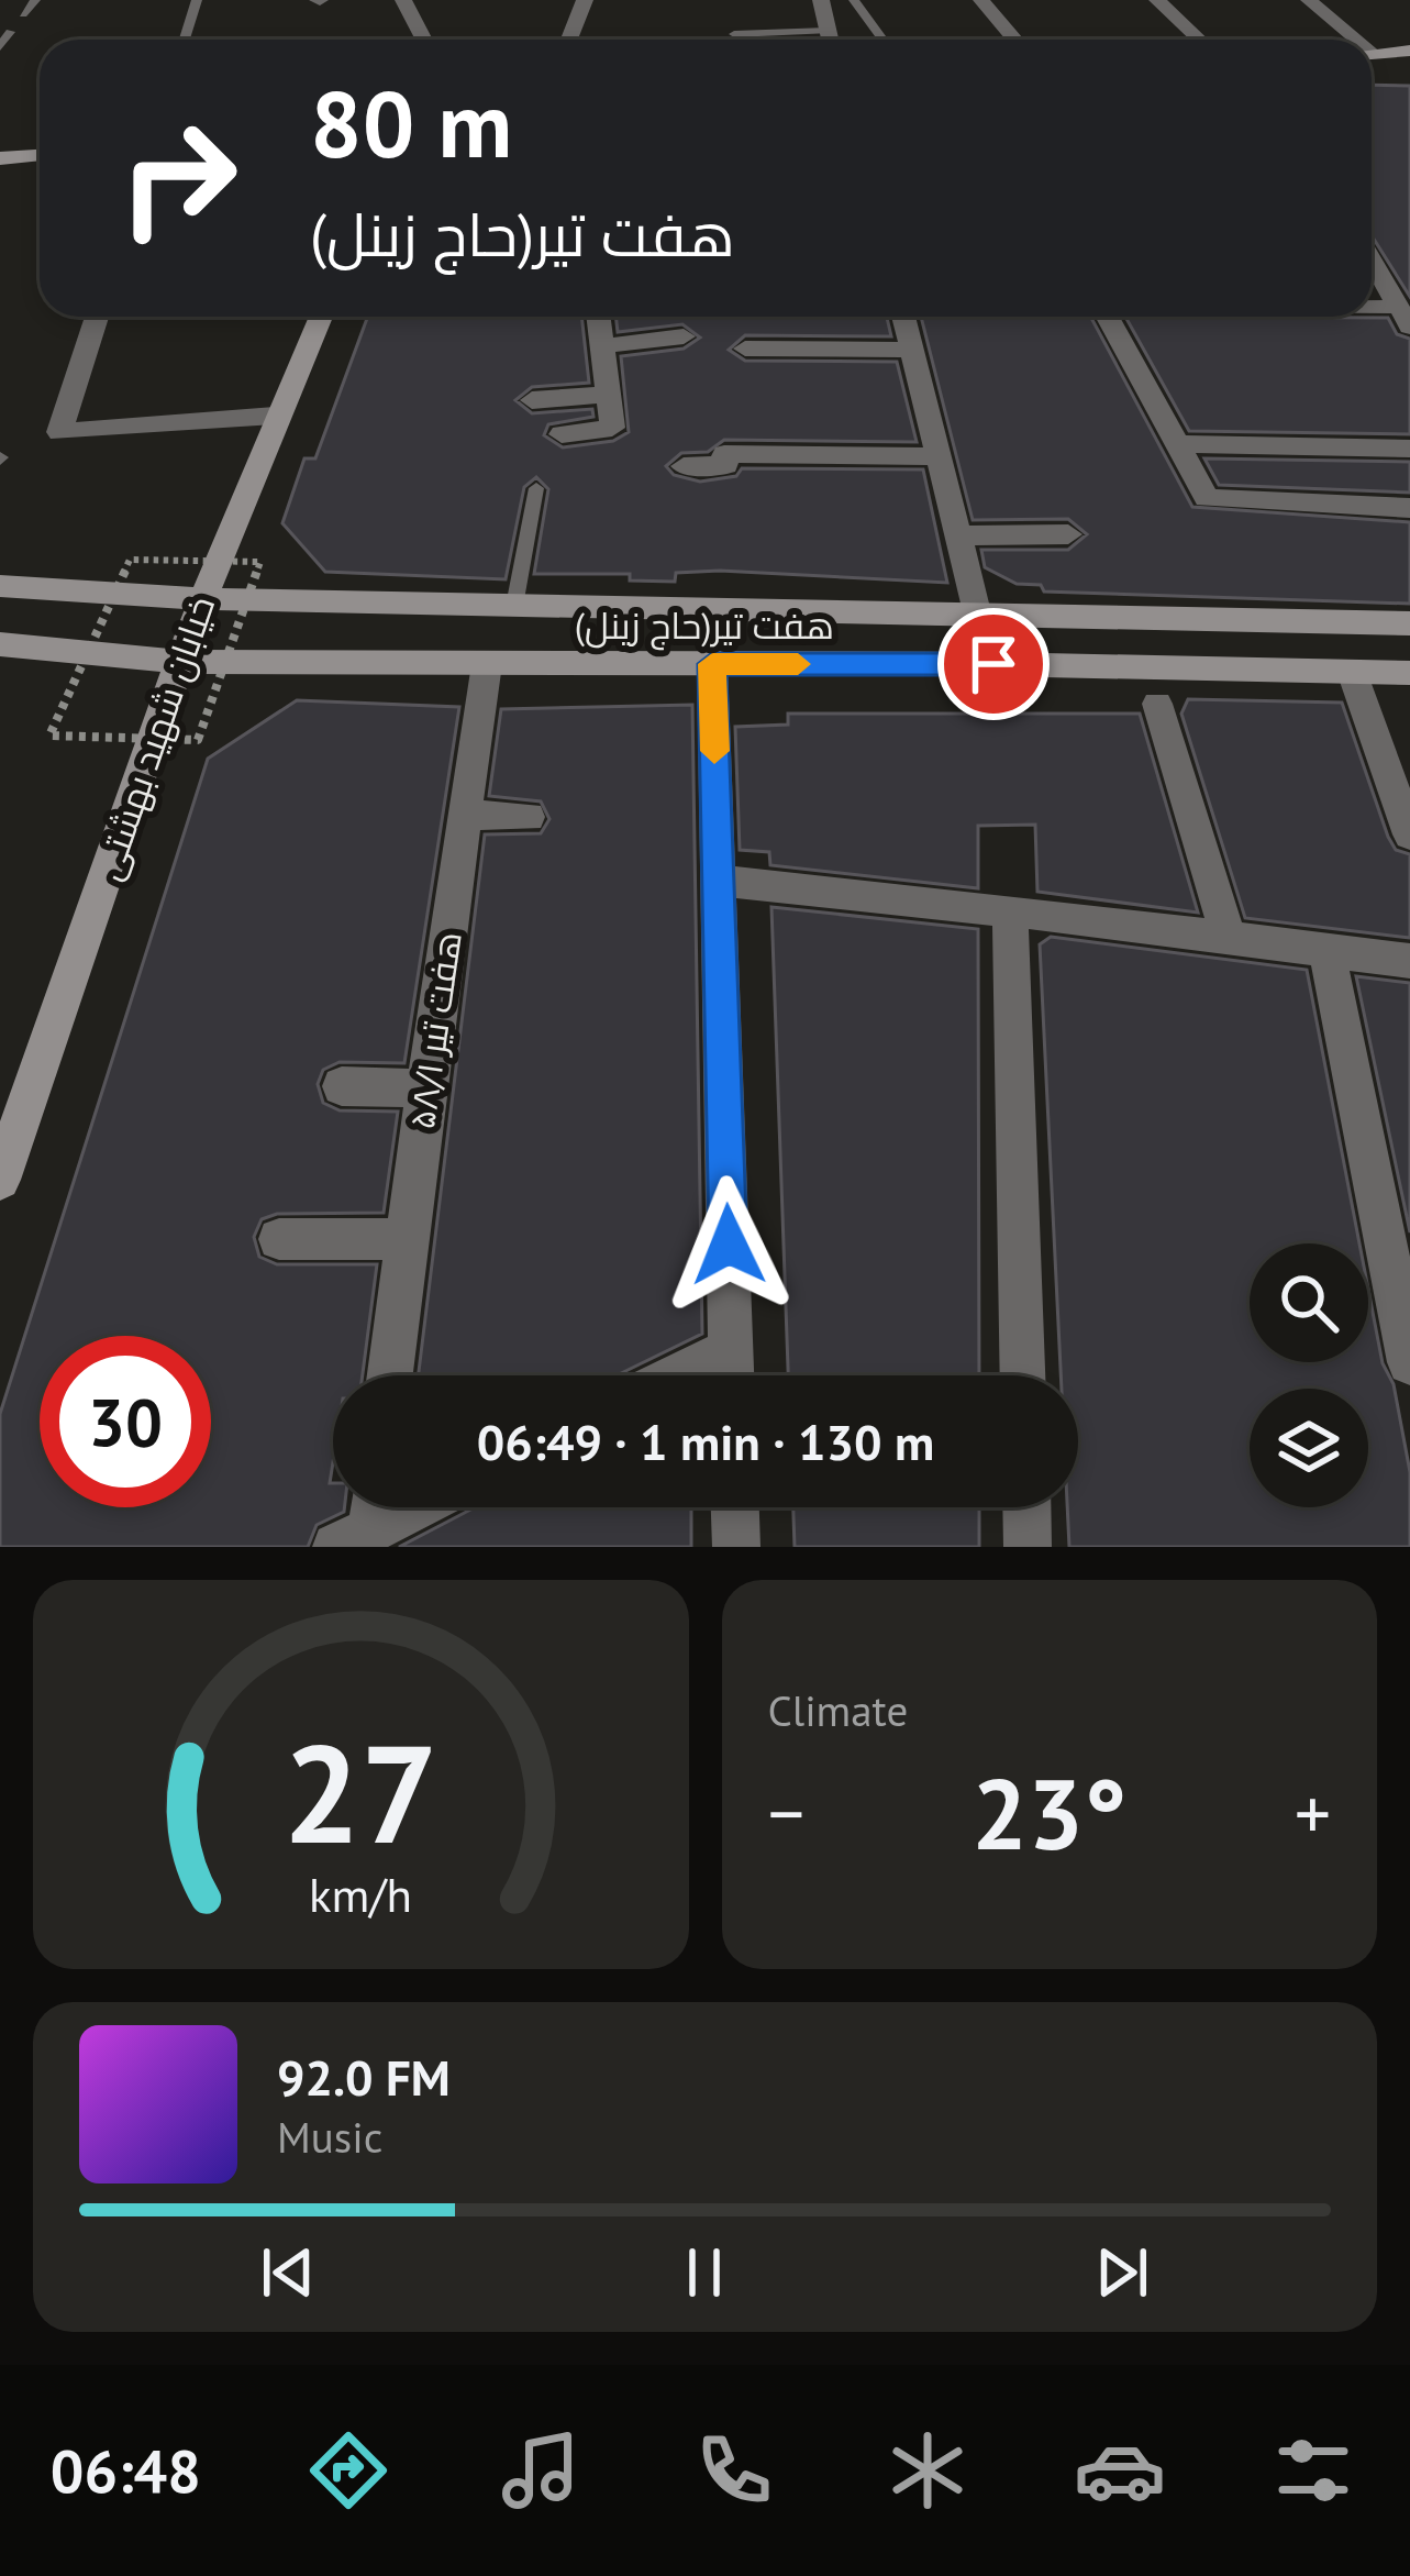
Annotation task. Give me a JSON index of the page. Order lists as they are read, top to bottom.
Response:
{
  "streets": {
    "main road": ["هفت تیر(حاج زینل)", "خیابان شهید بهشتی"],
    "street": ["هفت تیر ۵۸/۱"]
  },
  "crossings": [
    ["هفت تیر(حاج زینل)", "خیابان شهید بهشتی"],
    ["هفت تیر(حاج زینل)", "هفت تیر ۵۸/۱"]
  ],
  "page": {
    "turn": ["80 m", "هفت تیر(حاج زینل)"],
    "limit": "30",
    "trip": "06:49 · 1 min · 130 m",
    "tile": "Climate",
    "heat": ["−", "23°", "+"],
    "song": ["92.0 FM", "Music"],
    "tabs": "06:48",
    "gauge": ["27", "km/h"]
  }
}
